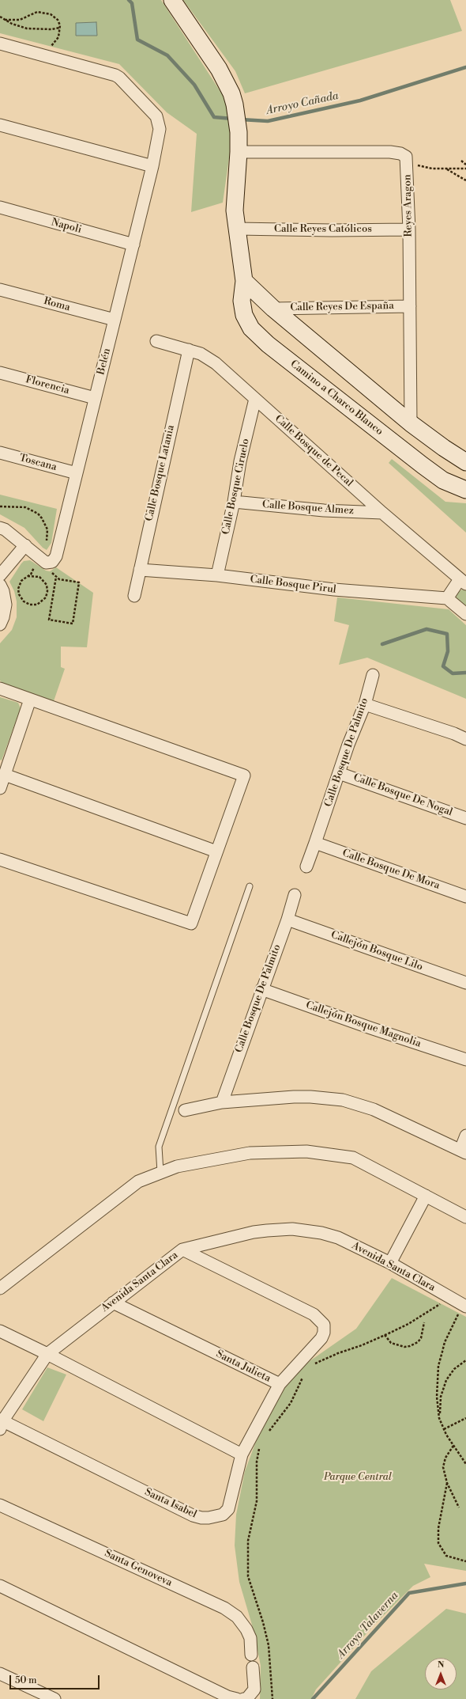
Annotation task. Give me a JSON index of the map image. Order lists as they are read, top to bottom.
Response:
{
  "streets": {
    "street": [
      "Reyes Aragon",
      "Napoli",
      "Calle Reyes Católicos",
      "Roma",
      "Calle Reyes De España",
      "Belén",
      "Florencia",
      "Camino a Charco Blanco",
      "Calle Bosque de Pecal",
      "Toscana",
      "Calle Bosque Latania",
      "Calle Bosque Ciruelo",
      "Calle Bosque Almez",
      "Calle Bosque Pirul",
      "Calle Bosque De Palmito",
      "Calle Bosque De Nogal",
      "Calle Bosque De Mora",
      "Callejón Bosque Lilo",
      "Callejón Bosque Magnolia",
      "Avenida Santa Clara",
      "Santa Julieta",
      "Santa Isabel",
      "Santa Genoveva"
    ]
  },
  "crossings": [
    ["Reyes Aragon", "Calle Reyes Católicos"],
    ["Reyes Aragon", "Calle Reyes De España"],
    ["Reyes Aragon", "Camino a Charco Blanco"],
    ["Napoli", "Belén"],
    ["Calle Reyes Católicos", "Camino a Charco Blanco"],
    ["Roma", "Belén"],
    ["Belén", "Florencia"],
    ["Belén", "Toscana"],
    ["Calle Bosque de Pecal", "Calle Bosque Latania"],
    ["Calle Bosque de Pecal", "Calle Bosque Ciruelo"],
    ["Calle Bosque de Pecal", "Calle Bosque Almez"],
    ["Calle Bosque Latania", "Calle Bosque Pirul"],
    ["Calle Bosque Ciruelo", "Calle Bosque Almez"],
    ["Calle Bosque Ciruelo", "Calle Bosque Pirul"],
    ["Calle Bosque De Palmito", "Calle Bosque De Nogal"],
    ["Calle Bosque De Palmito", "Calle Bosque De Mora"],
    ["Calle Bosque De Palmito", "Callejón Bosque Lilo"],
    ["Calle Bosque De Palmito", "Callejón Bosque Magnolia"],
    ["Avenida Santa Clara", "Santa Julieta"],
    ["Avenida Santa Clara", "Santa Isabel"],
    ["Santa Julieta", "Santa Isabel"]
  ],
  "water": ["Arroyo Cañada", "Arroyo Talaverna"],
  "parks": ["Parque Central"],
  "scale_bar": "50 m",
  "north": "top"
}
